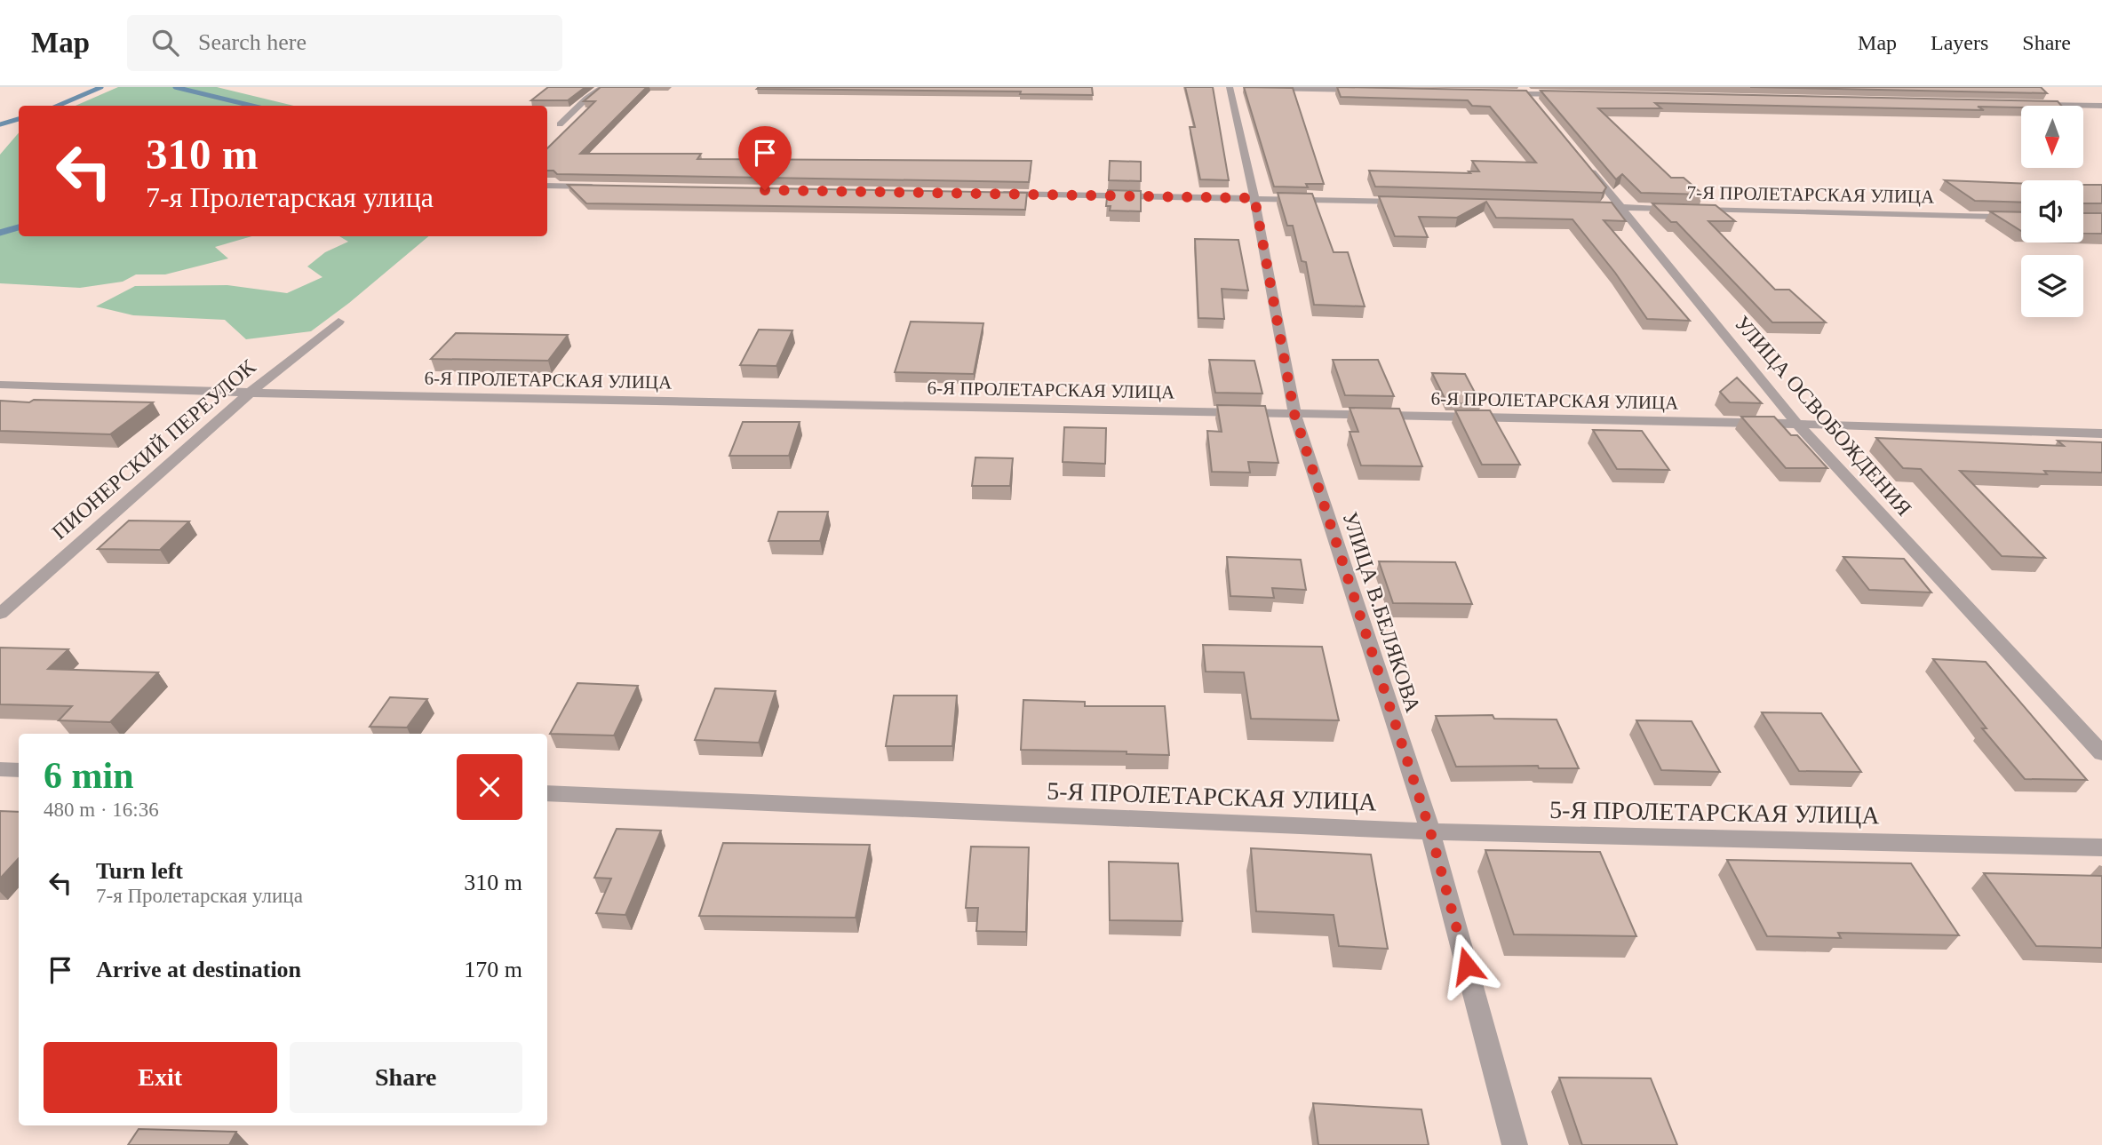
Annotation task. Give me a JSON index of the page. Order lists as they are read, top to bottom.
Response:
{
  "streets": {
    "street": [
      "7-Я ПРОЛЕТАРСКАЯ УЛИЦА",
      "6-Я ПРОЛЕТАРСКАЯ УЛИЦА",
      "УЛИЦА ОСВОБОЖДЕНИЯ",
      "ПИОНЕРСКИЙ ПЕРЕУЛОК",
      "УЛИЦА В.БЕЛЯКОВА",
      "5-Я ПРОЛЕТАРСКАЯ УЛИЦА"
    ]
  },
  "crossings": [
    ["7-Я ПРОЛЕТАРСКАЯ УЛИЦА", "УЛИЦА ОСВОБОЖДЕНИЯ"],
    ["6-Я ПРОЛЕТАРСКАЯ УЛИЦА", "УЛИЦА ОСВОБОЖДЕНИЯ"],
    ["6-Я ПРОЛЕТАРСКАЯ УЛИЦА", "ПИОНЕРСКИЙ ПЕРЕУЛОК"],
    ["6-Я ПРОЛЕТАРСКАЯ УЛИЦА", "УЛИЦА В.БЕЛЯКОВА"],
    ["УЛИЦА В.БЕЛЯКОВА", "5-Я ПРОЛЕТАРСКАЯ УЛИЦА"]
  ],
  "north": "bottom",
  "page": {
    "header": "Map",
    "search": "Search here",
    "nav": ["Map", "Layers", "Share"],
    "turn": ["310 m", "7-я Пролетарская улица"],
    "heading": ["6 min", "480 m · 16:36"],
    "list": [
      {
        "name": "Turn left",
        "note": "7-я Пролетарская улица",
        "value": "310 m"
      },
      {
        "name": "Arrive at destination",
        "value": "170 m"
      }
    ],
    "buttons": ["Exit", "Share"]
  }
}
